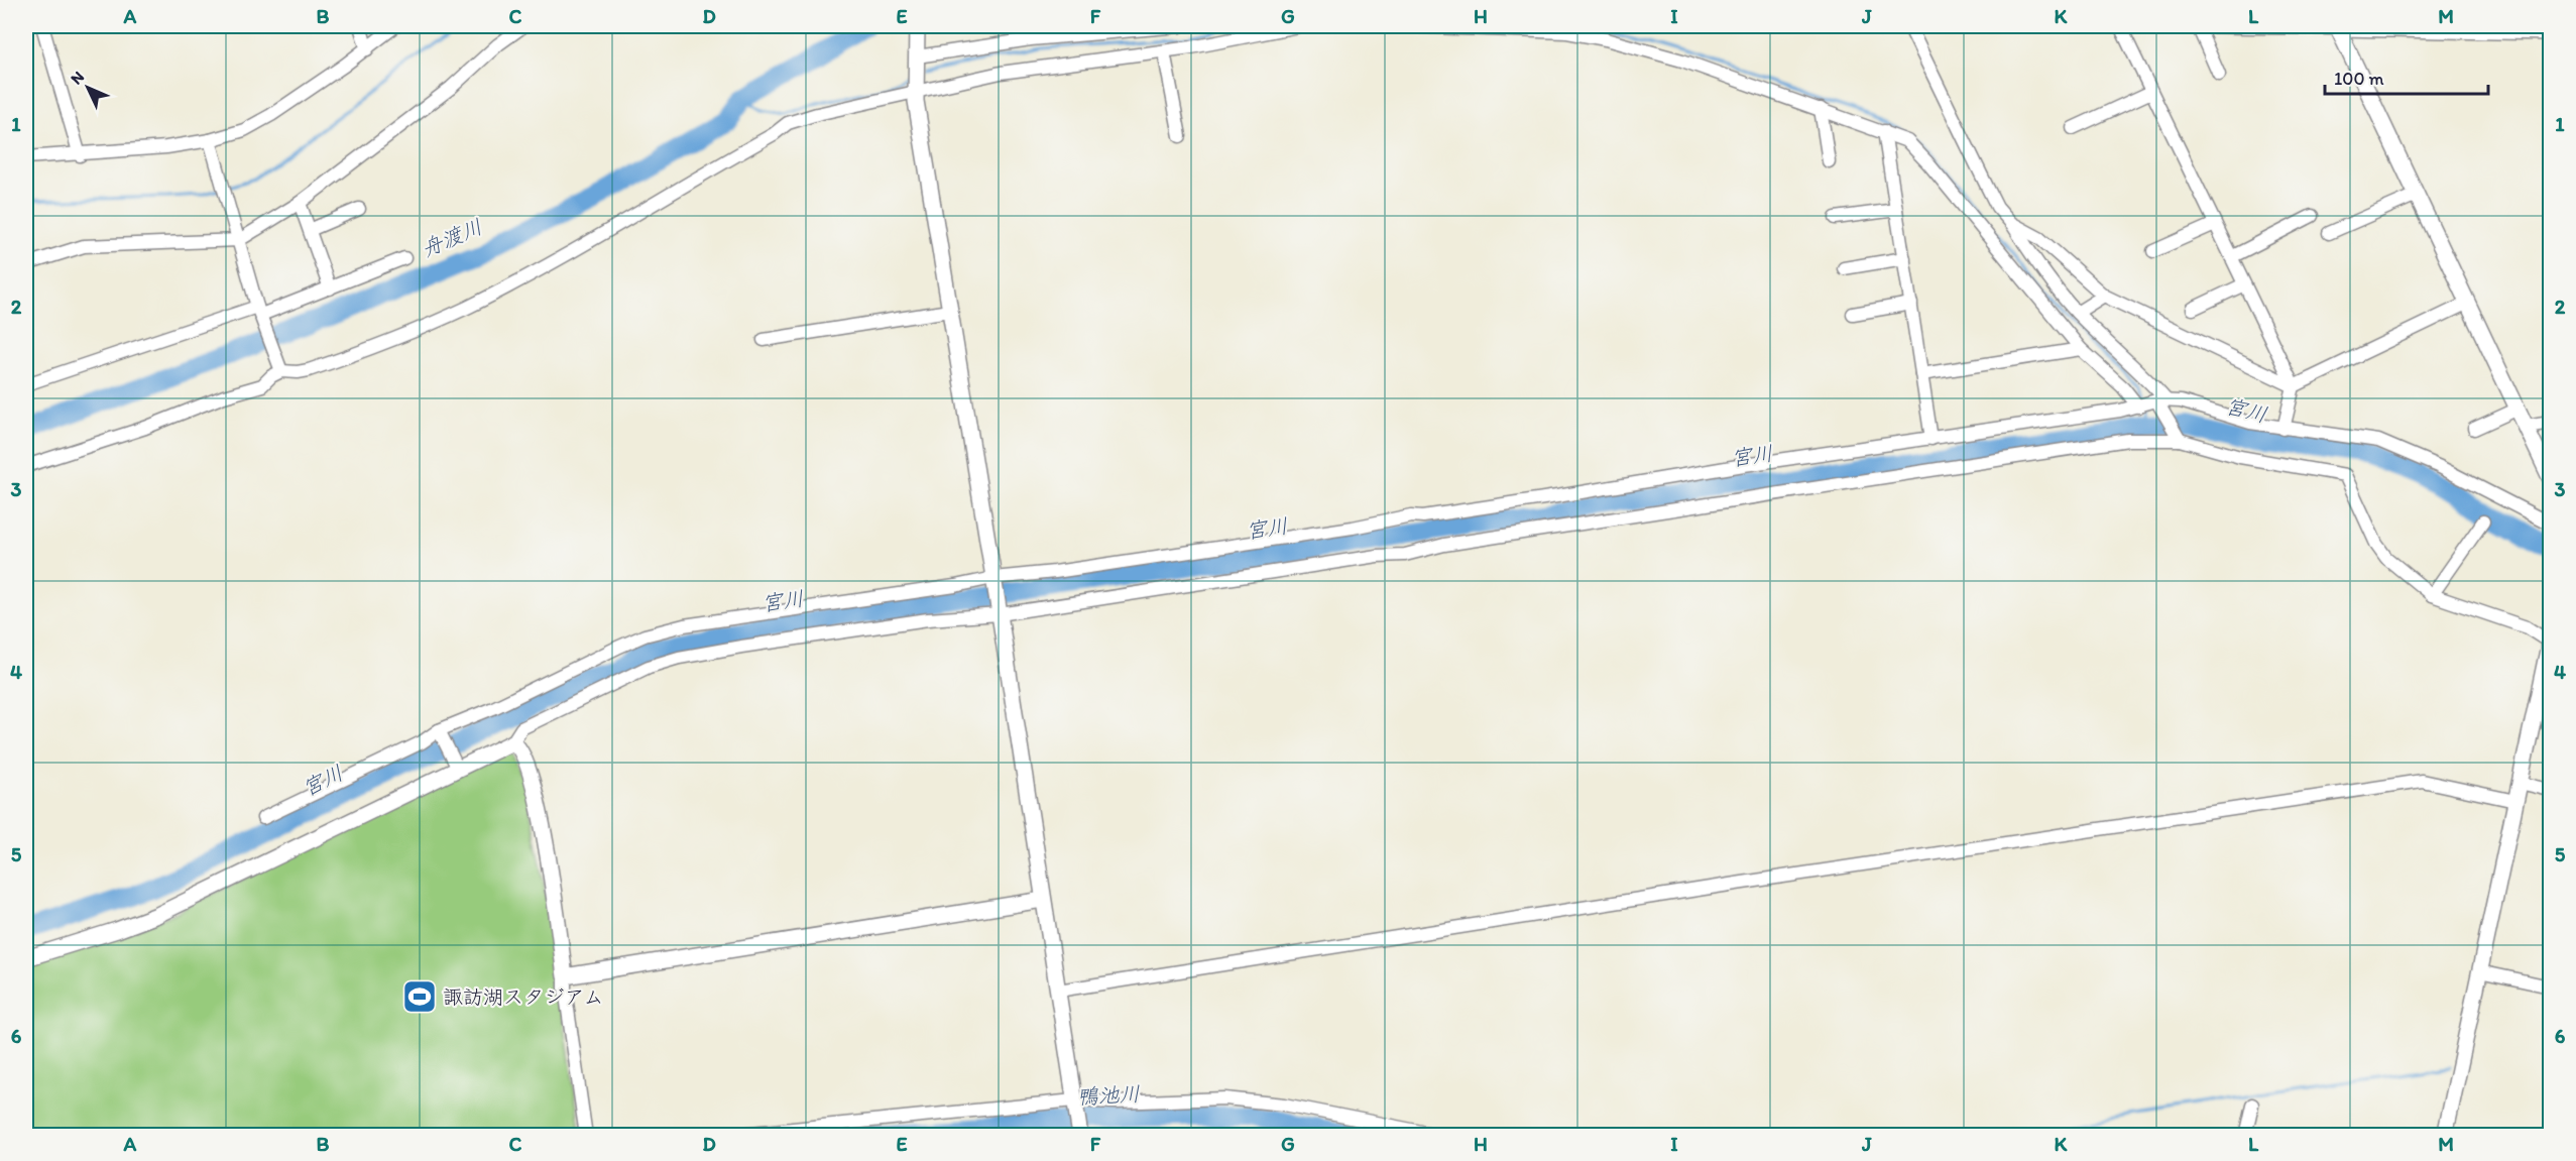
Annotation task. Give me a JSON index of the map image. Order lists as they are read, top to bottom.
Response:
{
  "water": ["舟渡川", "宮川", "鴨池川"],
  "places": {
    "sports": ["諏訪湖スタジアム"]
  },
  "scale_bar": "100 m",
  "north": "top left",
  "grid": {
    "columns": [
      "A",
      "B",
      "C",
      "D",
      "E",
      "F",
      "G",
      "H",
      "I",
      "J",
      "K",
      "L",
      "M"
    ],
    "rows": [
      "1",
      "2",
      "3",
      "4",
      "5",
      "6"
    ]
  }
}
